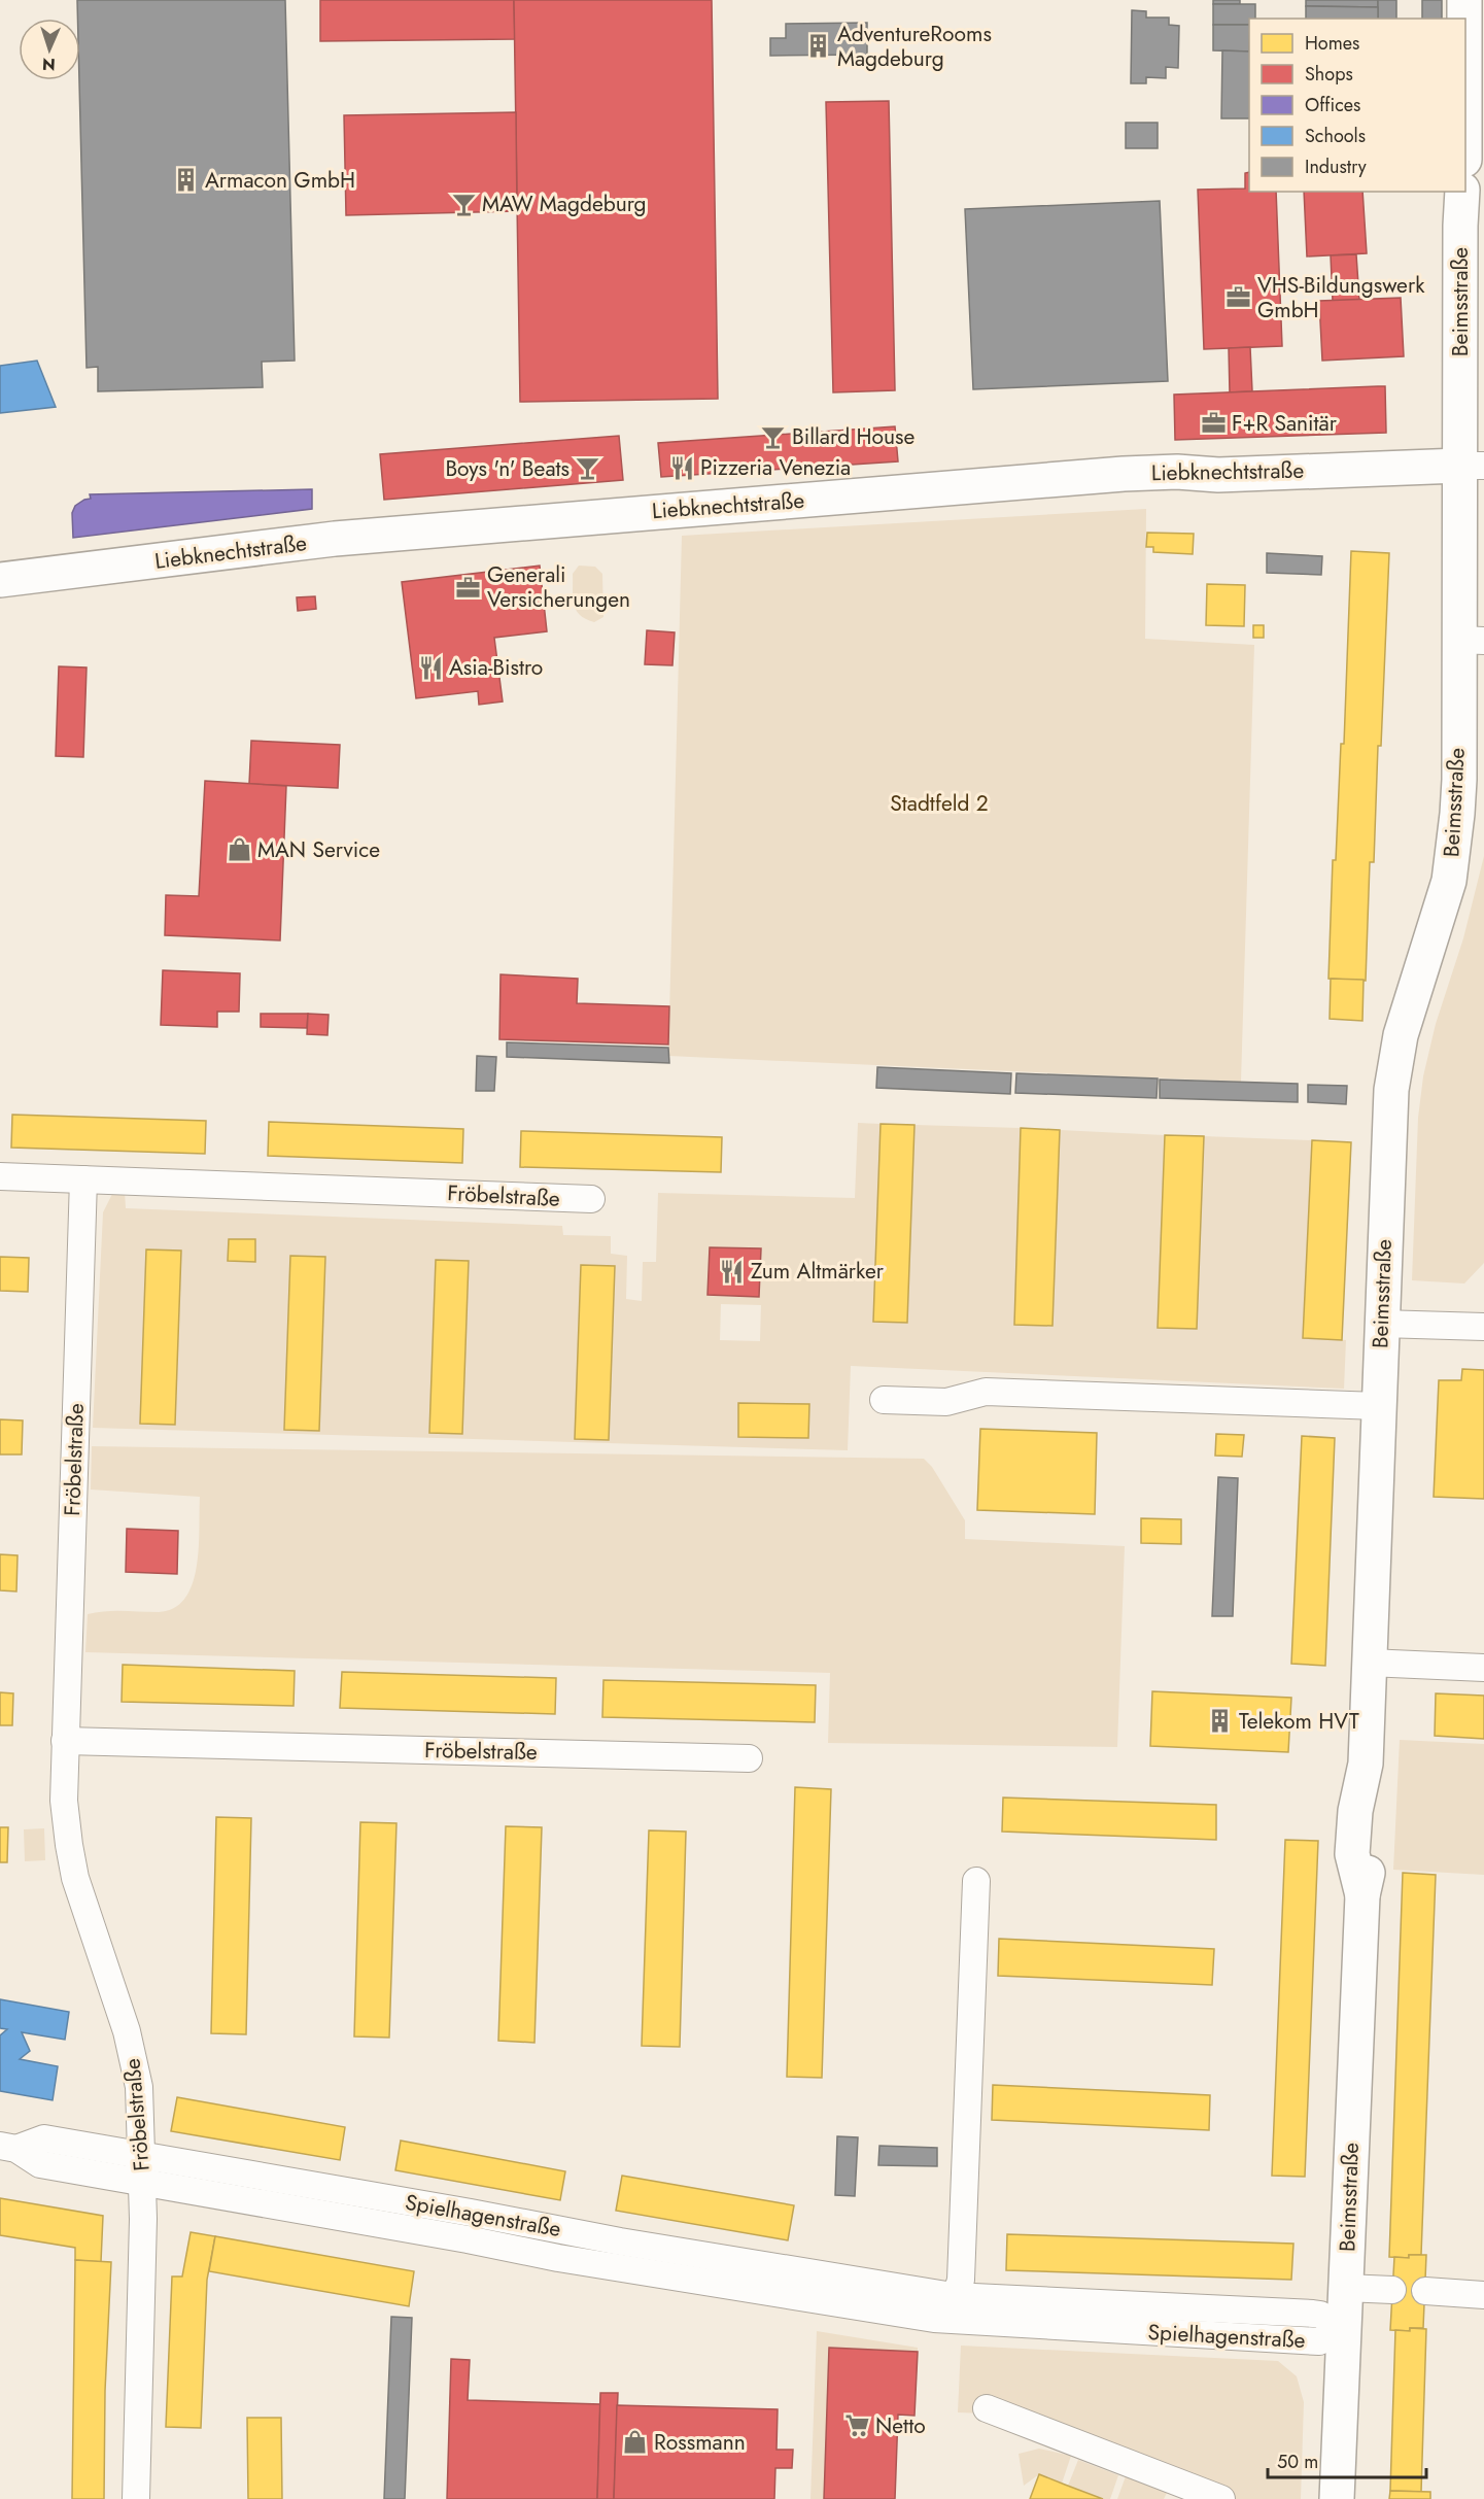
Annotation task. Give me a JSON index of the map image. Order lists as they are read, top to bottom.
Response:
{
  "streets": {
    "street": [
      "Beimsstraße",
      "Liebknechtstraße",
      "Fröbelstraße",
      "Spielhagenstraße"
    ]
  },
  "crossings": [
    ["Beimsstraße", "Liebknechtstraße"],
    ["Beimsstraße", "Spielhagenstraße"],
    ["Fröbelstraße", "Spielhagenstraße"]
  ],
  "parks": ["Stadtfeld 2"],
  "places": {
    "building": ["AdventureRooms Magdeburg", "Armacon GmbH", "Telekom HVT"],
    "bar": ["MAW Magdeburg", "Billard House", "Boys 'n' Beats"],
    "office": ["VHS-Bildungswerk GmbH", "F+R Sanitär", "Generali Versicherungen"],
    "restaurant": ["Pizzeria Venezia", "Asia-Bistro", "Zum Altmärker"],
    "shop": ["MAN Service", "Rossmann"],
    "supermarket": ["Netto"]
  },
  "legend": [
    "Homes",
    "Shops",
    "Offices",
    "Schools",
    "Industry"
  ],
  "scale_bar": "50 m",
  "north": "bottom"
}
